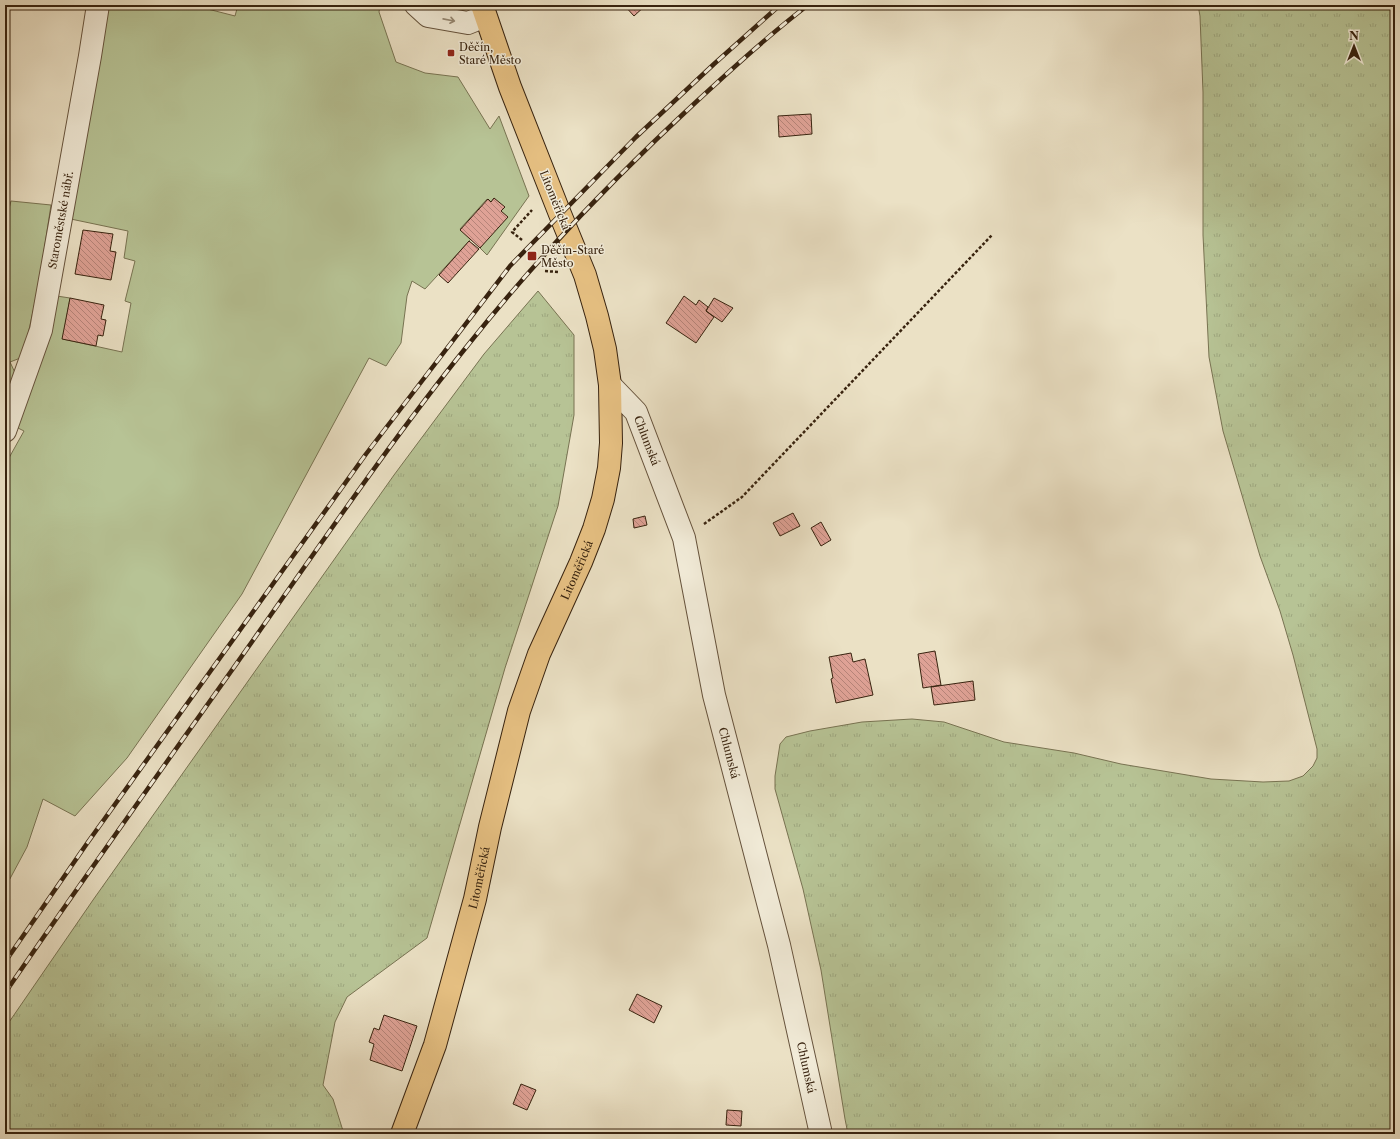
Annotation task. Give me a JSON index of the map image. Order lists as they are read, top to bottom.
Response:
{
  "streets": {
    "main road": ["Litoměřická"],
    "street": ["Staroměstské nábř.", "Chlumská"]
  },
  "crossings": [
    ["Litoměřická", "Chlumská"]
  ],
  "places": {
    "transit": ["Děčín, Staré Město", "Děčín-Staré Město"]
  },
  "north": "top"
}
